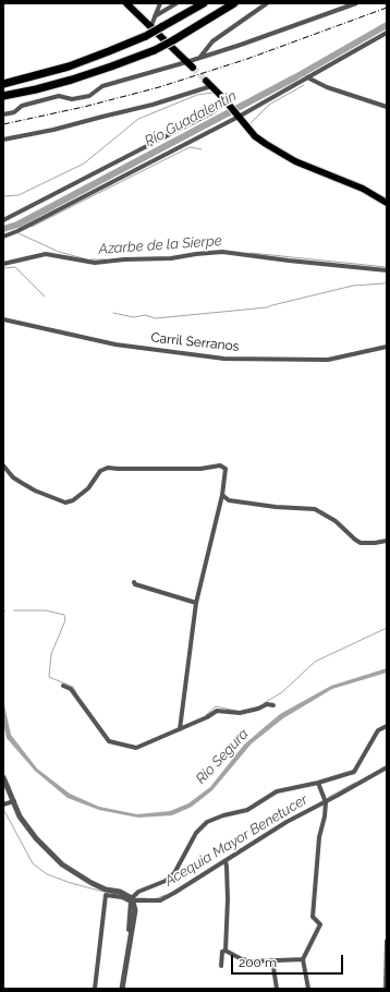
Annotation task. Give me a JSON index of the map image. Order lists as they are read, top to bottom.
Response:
{
  "streets": {
    "street": ["Carril Serranos"]
  },
  "water": [
    "Río Guadalentín",
    "Azarbe de la Sierpe",
    "Río Segura",
    "Acequia Mayor Benetucer"
  ],
  "scale_bar": "200 m"
}
